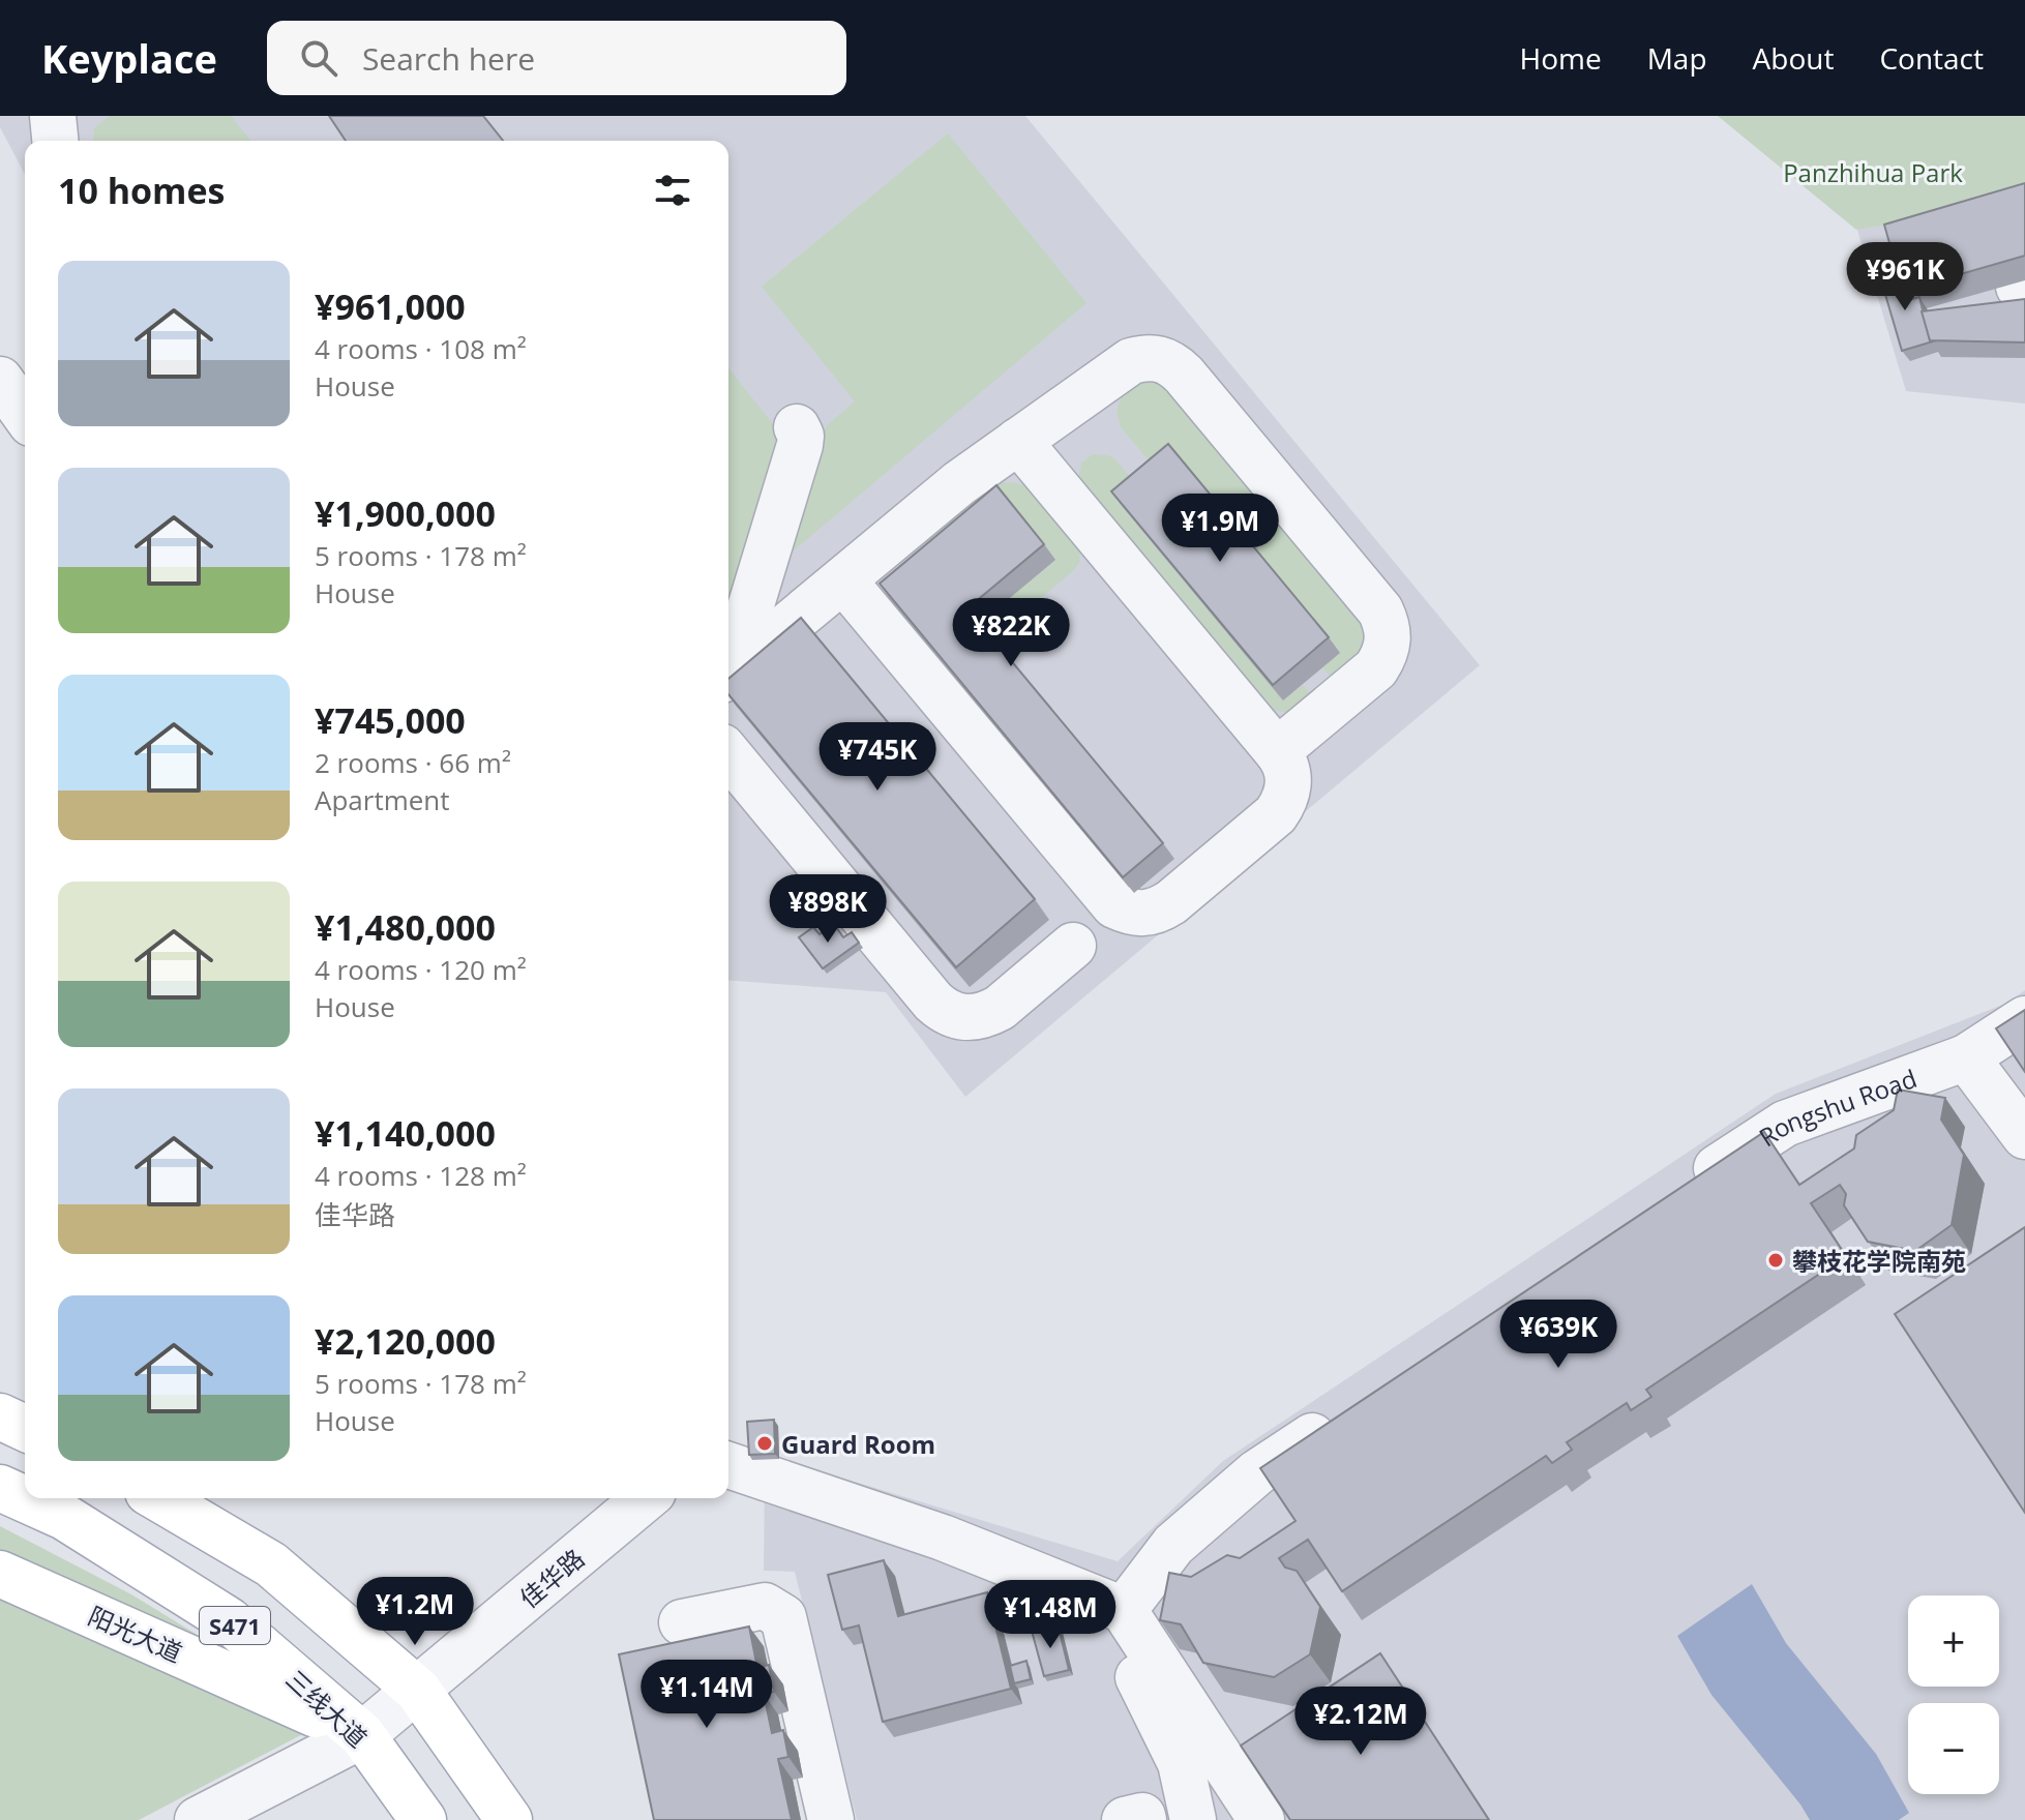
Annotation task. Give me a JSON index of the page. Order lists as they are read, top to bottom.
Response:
{
  "streets": {
    "main road": ["S471", "阳光大道", "三线大道"],
    "street": ["Rongshu Road", "佳华路"]
  },
  "crossings": [
    ["佳华路", "S471"],
    ["佳华路", "阳光大道"],
    ["佳华路", "三线大道"],
    ["阳光大道", "三线大道"]
  ],
  "parks": ["Panzhihua Park"],
  "places": ["攀枝花学院南苑", "Guard Room"],
  "page": {
    "header": "Keyplace",
    "search": "Search here",
    "nav": [
      "Home",
      "Map",
      "About",
      "Contact"
    ],
    "heading": "10 homes",
    "list": [
      {
        "name": "¥961,000",
        "note": "4 rooms · 108 m² · House"
      },
      {
        "name": "¥1,900,000",
        "note": "5 rooms · 178 m² · House"
      },
      {
        "name": "¥745,000",
        "note": "2 rooms · 66 m² · Apartment"
      },
      {
        "name": "¥1,480,000",
        "note": "4 rooms · 120 m² · House"
      },
      {
        "name": "¥1,140,000",
        "note": "4 rooms · 128 m² · 佳华路"
      },
      {
        "name": "¥2,120,000",
        "note": "5 rooms · 178 m² · House"
      }
    ],
    "price": [
      "¥961K",
      "¥1.9M",
      "¥822K",
      "¥745K",
      "¥898K",
      "¥639K",
      "¥1.2M",
      "¥1.48M",
      "¥1.14M",
      "¥2.12M"
    ],
    "map_buttons": ["+", "−"]
  }
}
